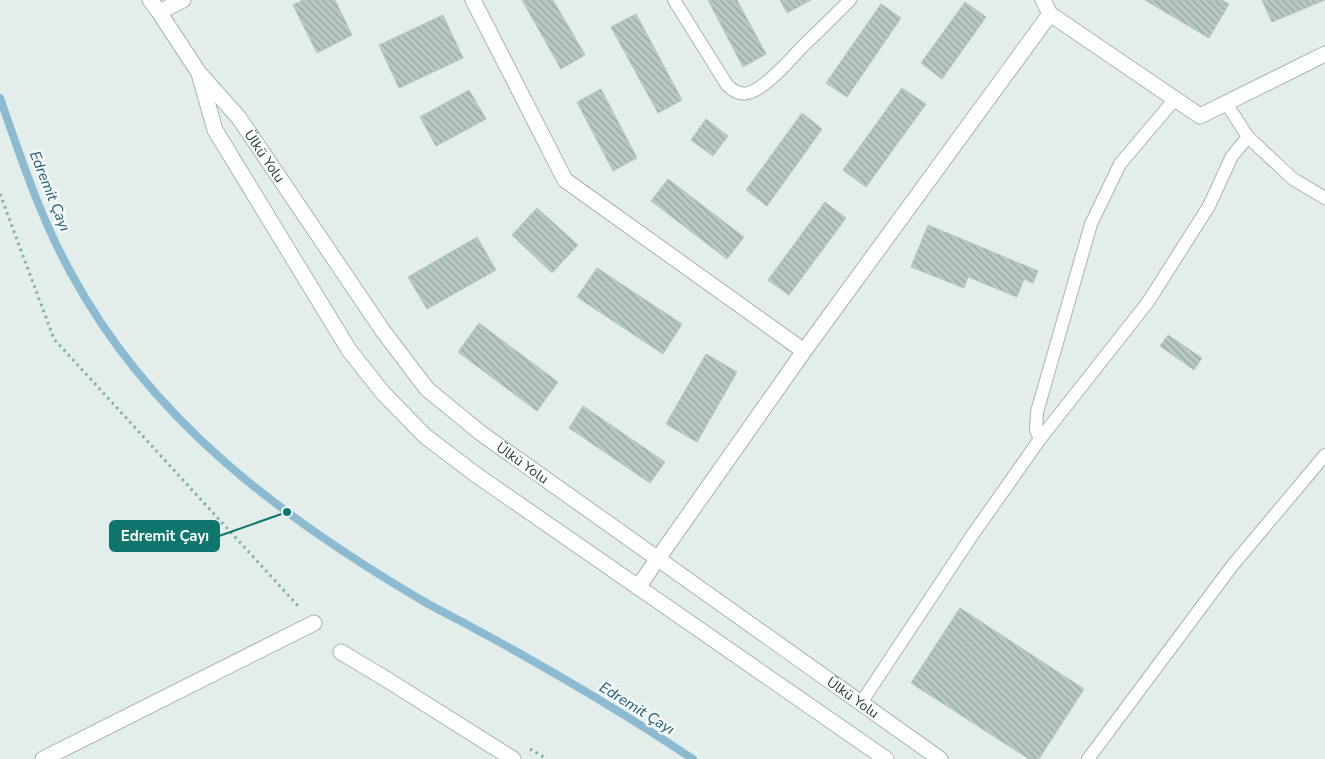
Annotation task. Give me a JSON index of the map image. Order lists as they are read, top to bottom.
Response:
{
  "streets": {
    "main road": ["Ülkü Yolu"]
  },
  "water": ["Edremit Çayı"],
  "places": ["Edremit Çayı"]
}
